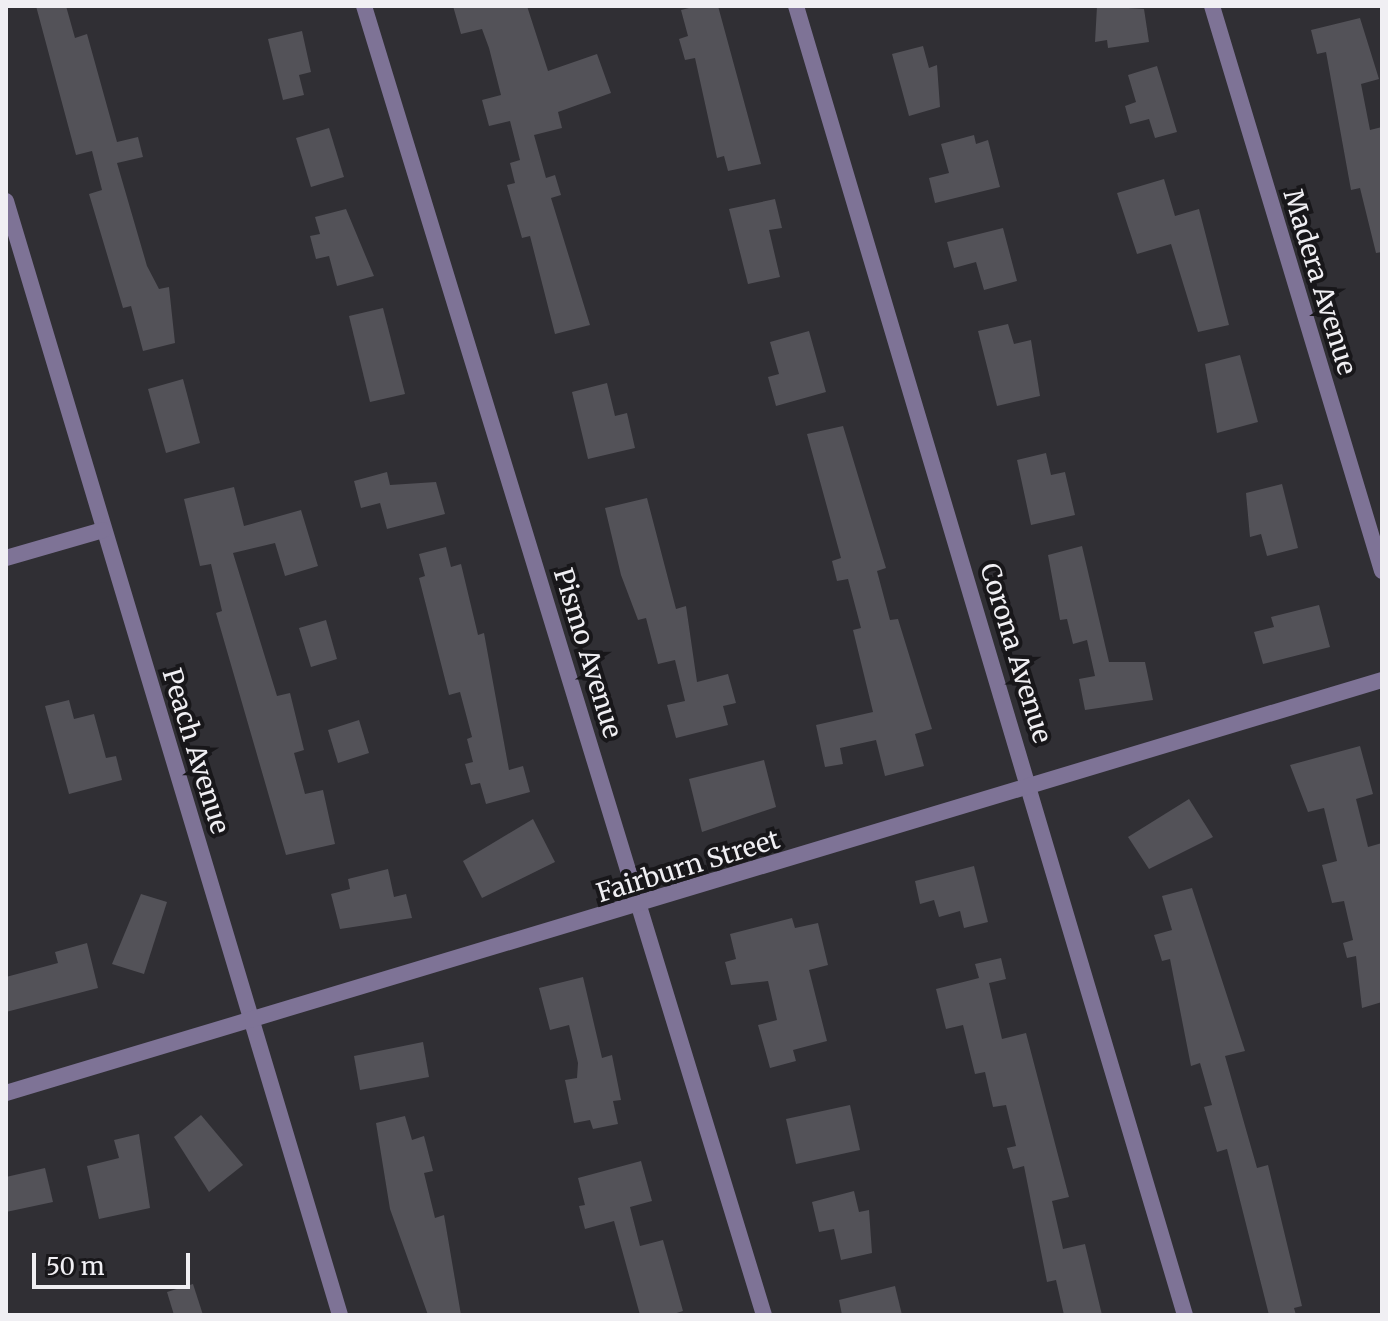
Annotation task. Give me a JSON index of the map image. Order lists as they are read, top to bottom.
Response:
{
  "streets": {
    "street": [
      "Madera Avenue",
      "Pismo Avenue",
      "Corona Avenue",
      "Peach Avenue",
      "Fairburn Street"
    ]
  },
  "crossings": [
    ["Pismo Avenue", "Fairburn Street"],
    ["Corona Avenue", "Fairburn Street"],
    ["Peach Avenue", "Fairburn Street"]
  ],
  "scale_bar": "50 m"
}
